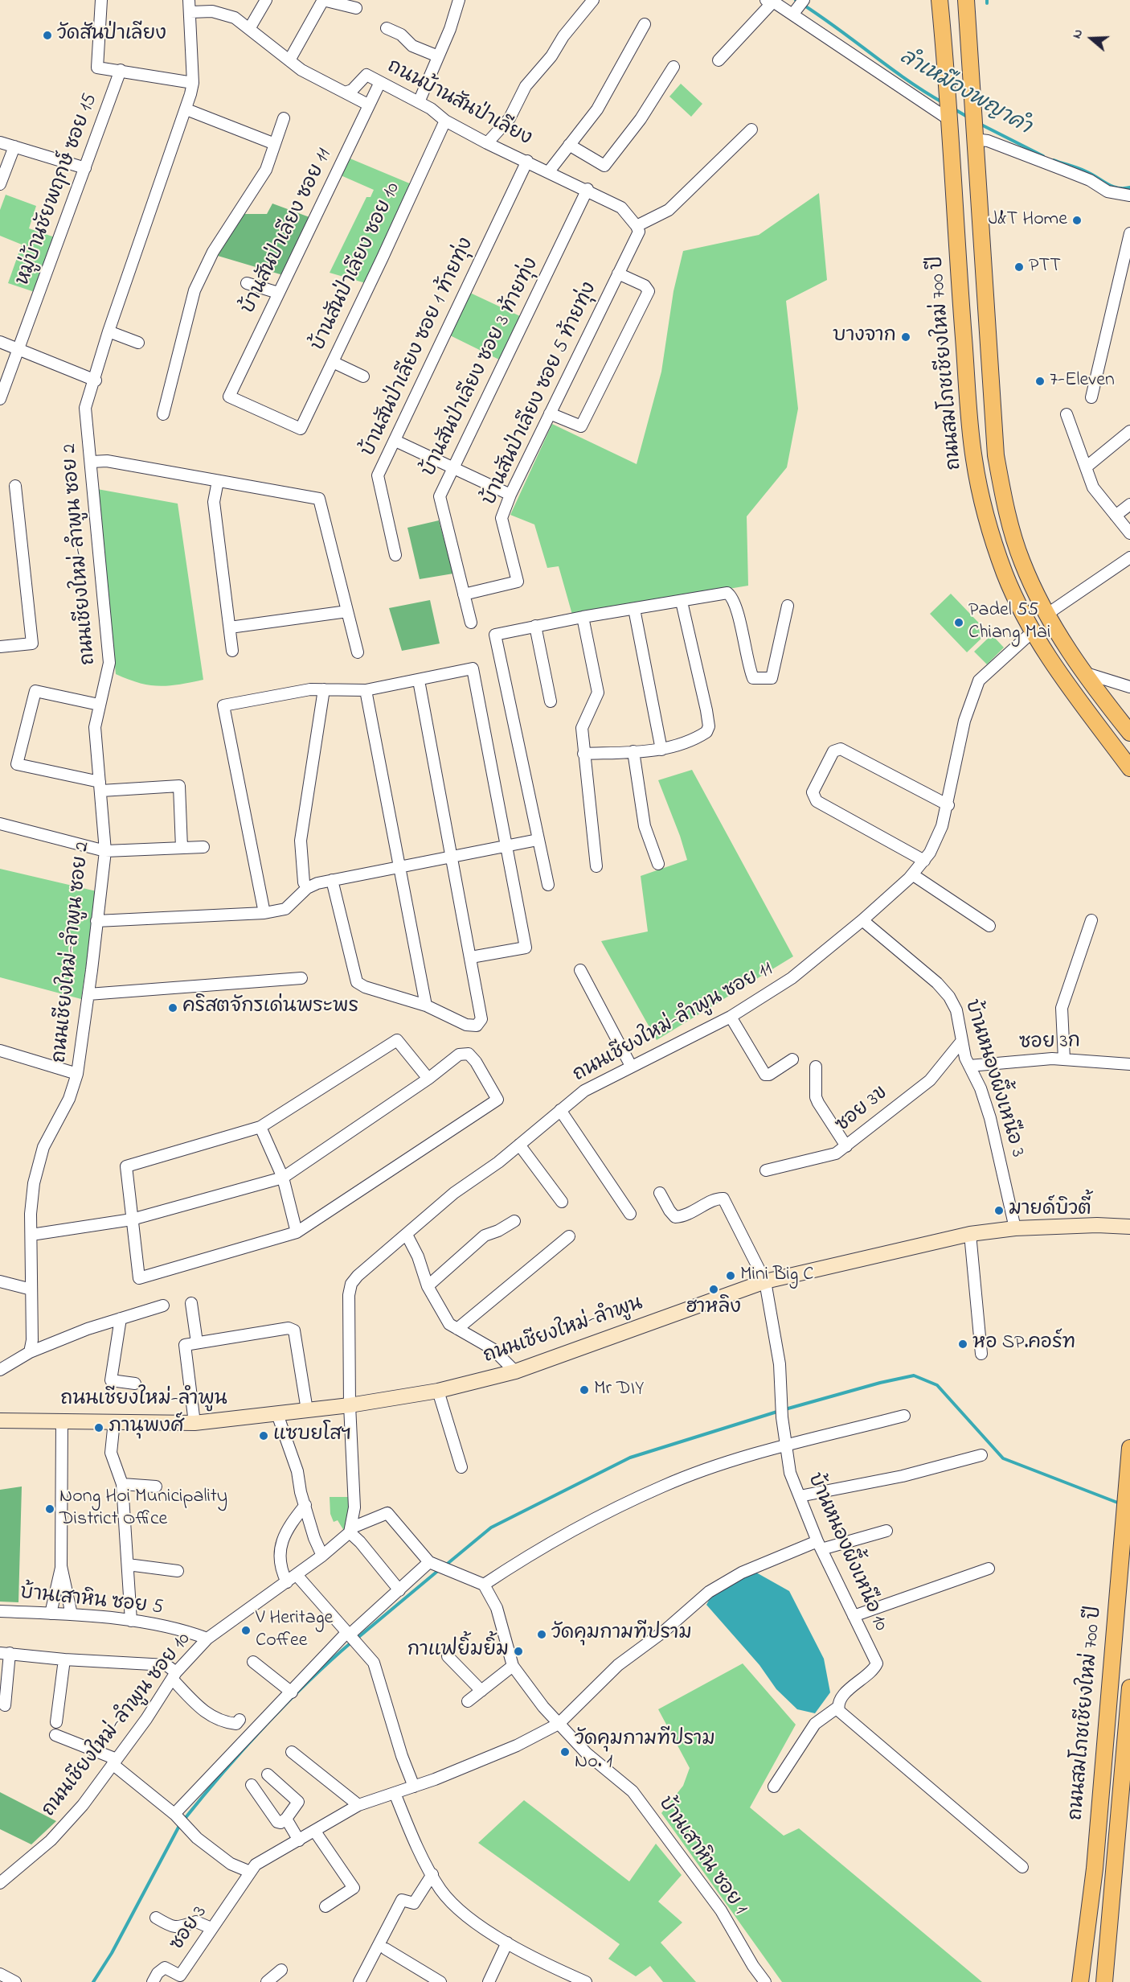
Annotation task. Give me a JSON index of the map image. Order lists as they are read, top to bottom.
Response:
{
  "streets": {
    "main road": ["ถนนสมโภชเชียงใหม่ 700 ปี", "ถนนเชียงใหม่-ลำพูน"],
    "street": [
      "ถนนบ้านสันป่าเลียง",
      "หมู่บ้านชัยพฤกษ์ ซอย 15",
      "บ้านสันป่าเลียง ซอย 11",
      "บ้านสันป่าเลียง ซอย 10",
      "บ้านสันป่าเลียง ซอย 1 ท้ายทุ่ง",
      "บ้านสันป่าเลียง ซอย 3 ท้ายทุ่ง",
      "บ้านสันป่าเลียง ซอย 5 ท้ายทุ่ง",
      "ถนนเชียงใหม่-ลำพูน ซอย 2",
      "ถนนเชียงใหม่-ลำพูน ซอย 11",
      "ซอย 3ก",
      "บ้านหนองผึ้งเหนือ 3",
      "ซอย 3ข",
      "บ้านหนองผึ้งเหนือ 10",
      "บ้านเสาหิน ซอย 5",
      "ถนนเชียงใหม่-ลำพูน ซอย 10",
      "บ้านเสาหิน ซอย 1",
      "ซอย 3"
    ]
  },
  "crossings": [
    ["ถนนบ้านสันป่าเลียง", "บ้านสันป่าเลียง ซอย 11"],
    ["ถนนบ้านสันป่าเลียง", "บ้านสันป่าเลียง ซอย 10"],
    ["ถนนบ้านสันป่าเลียง", "บ้านสันป่าเลียง ซอย 1 ท้ายทุ่ง"],
    ["ถนนบ้านสันป่าเลียง", "บ้านสันป่าเลียง ซอย 3 ท้ายทุ่ง"],
    ["ถนนบ้านสันป่าเลียง", "บ้านสันป่าเลียง ซอย 5 ท้ายทุ่ง"],
    ["บ้านสันป่าเลียง ซอย 11", "บ้านสันป่าเลียง ซอย 10"],
    ["ถนนสมโภชเชียงใหม่ 700 ปี", "ถนนเชียงใหม่-ลำพูน ซอย 11"],
    ["บ้านสันป่าเลียง ซอย 3 ท้ายทุ่ง", "บ้านสันป่าเลียง ซอย 5 ท้ายทุ่ง"],
    ["ถนนเชียงใหม่-ลำพูน ซอย 11", "บ้านหนองผึ้งเหนือ 3"],
    ["ถนนเชียงใหม่-ลำพูน ซอย 11", "ถนนเชียงใหม่-ลำพูน"],
    ["ซอย 3ก", "บ้านหนองผึ้งเหนือ 3"],
    ["บ้านหนองผึ้งเหนือ 3", "ซอย 3ข"],
    ["บ้านหนองผึ้งเหนือ 3", "ถนนเชียงใหม่-ลำพูน"],
    ["ถนนเชียงใหม่-ลำพูน", "บ้านหนองผึ้งเหนือ 10"],
    ["บ้านหนองผึ้งเหนือ 10", "ซอย 3"],
    ["บ้านเสาหิน ซอย 5", "ถนนเชียงใหม่-ลำพูน ซอย 10"],
    ["บ้านเสาหิน ซอย 1", "ซอย 3"]
  ],
  "water": ["ลำเหมืองพญาคำ"],
  "places": [
    "วัดสันป่าเลียง",
    "J&T Home",
    "PTT",
    "บางจาก",
    "7-Eleven",
    "Padel 55 Chiang Mai",
    "คริสตจักรเด่นพระพร",
    "มายด์บิวตี้",
    "Mini Big C",
    "ฮาหลิง",
    "หอ SP.คอร์ท",
    "Mr DIY",
    "ภานุพงศ์",
    "แซบยโสฯ",
    "Nong Hoi Municipality District Office",
    "V Heritage Coffee",
    "วัดคุมกามทีปราม",
    "กาแฟยิ้มยิ้ม",
    "วัดคุมกามทีปราม No. 1"
  ],
  "north": "left"
}
